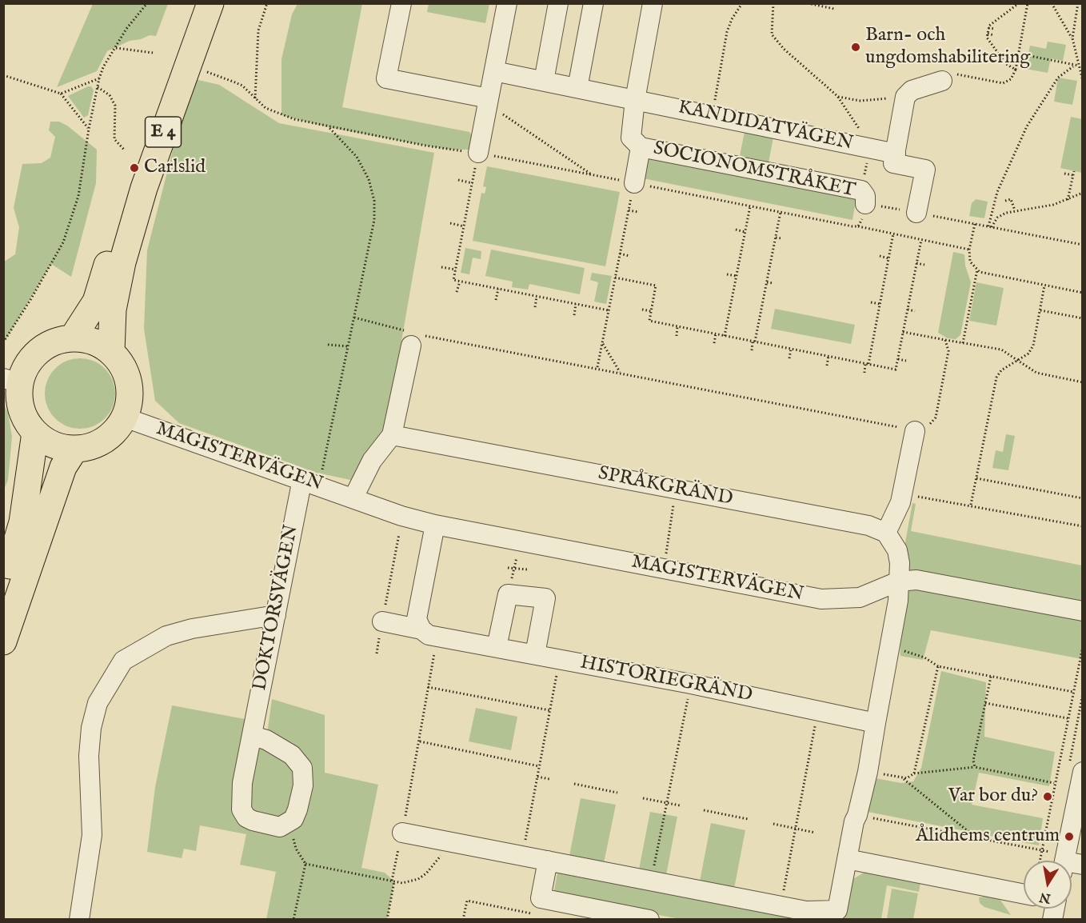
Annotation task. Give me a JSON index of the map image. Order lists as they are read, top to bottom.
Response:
{
  "streets": {
    "highway": ["E 4"],
    "street": [
      "KANDIDATVÄGEN",
      "SOCIONOMSTRÅKET",
      "MAGISTERVÄGEN",
      "SPRÅKGRÄND",
      "DOKTORSVÄGEN",
      "HISTORIEGRÄND"
    ]
  },
  "crossings": [
    ["E 4", "MAGISTERVÄGEN"],
    ["MAGISTERVÄGEN", "DOKTORSVÄGEN"]
  ],
  "places": [
    "Barn- och ungdomshabilitering",
    "Carlslid",
    "Var bor du?",
    "Ålidhems centrum"
  ],
  "north": "bottom"
}
